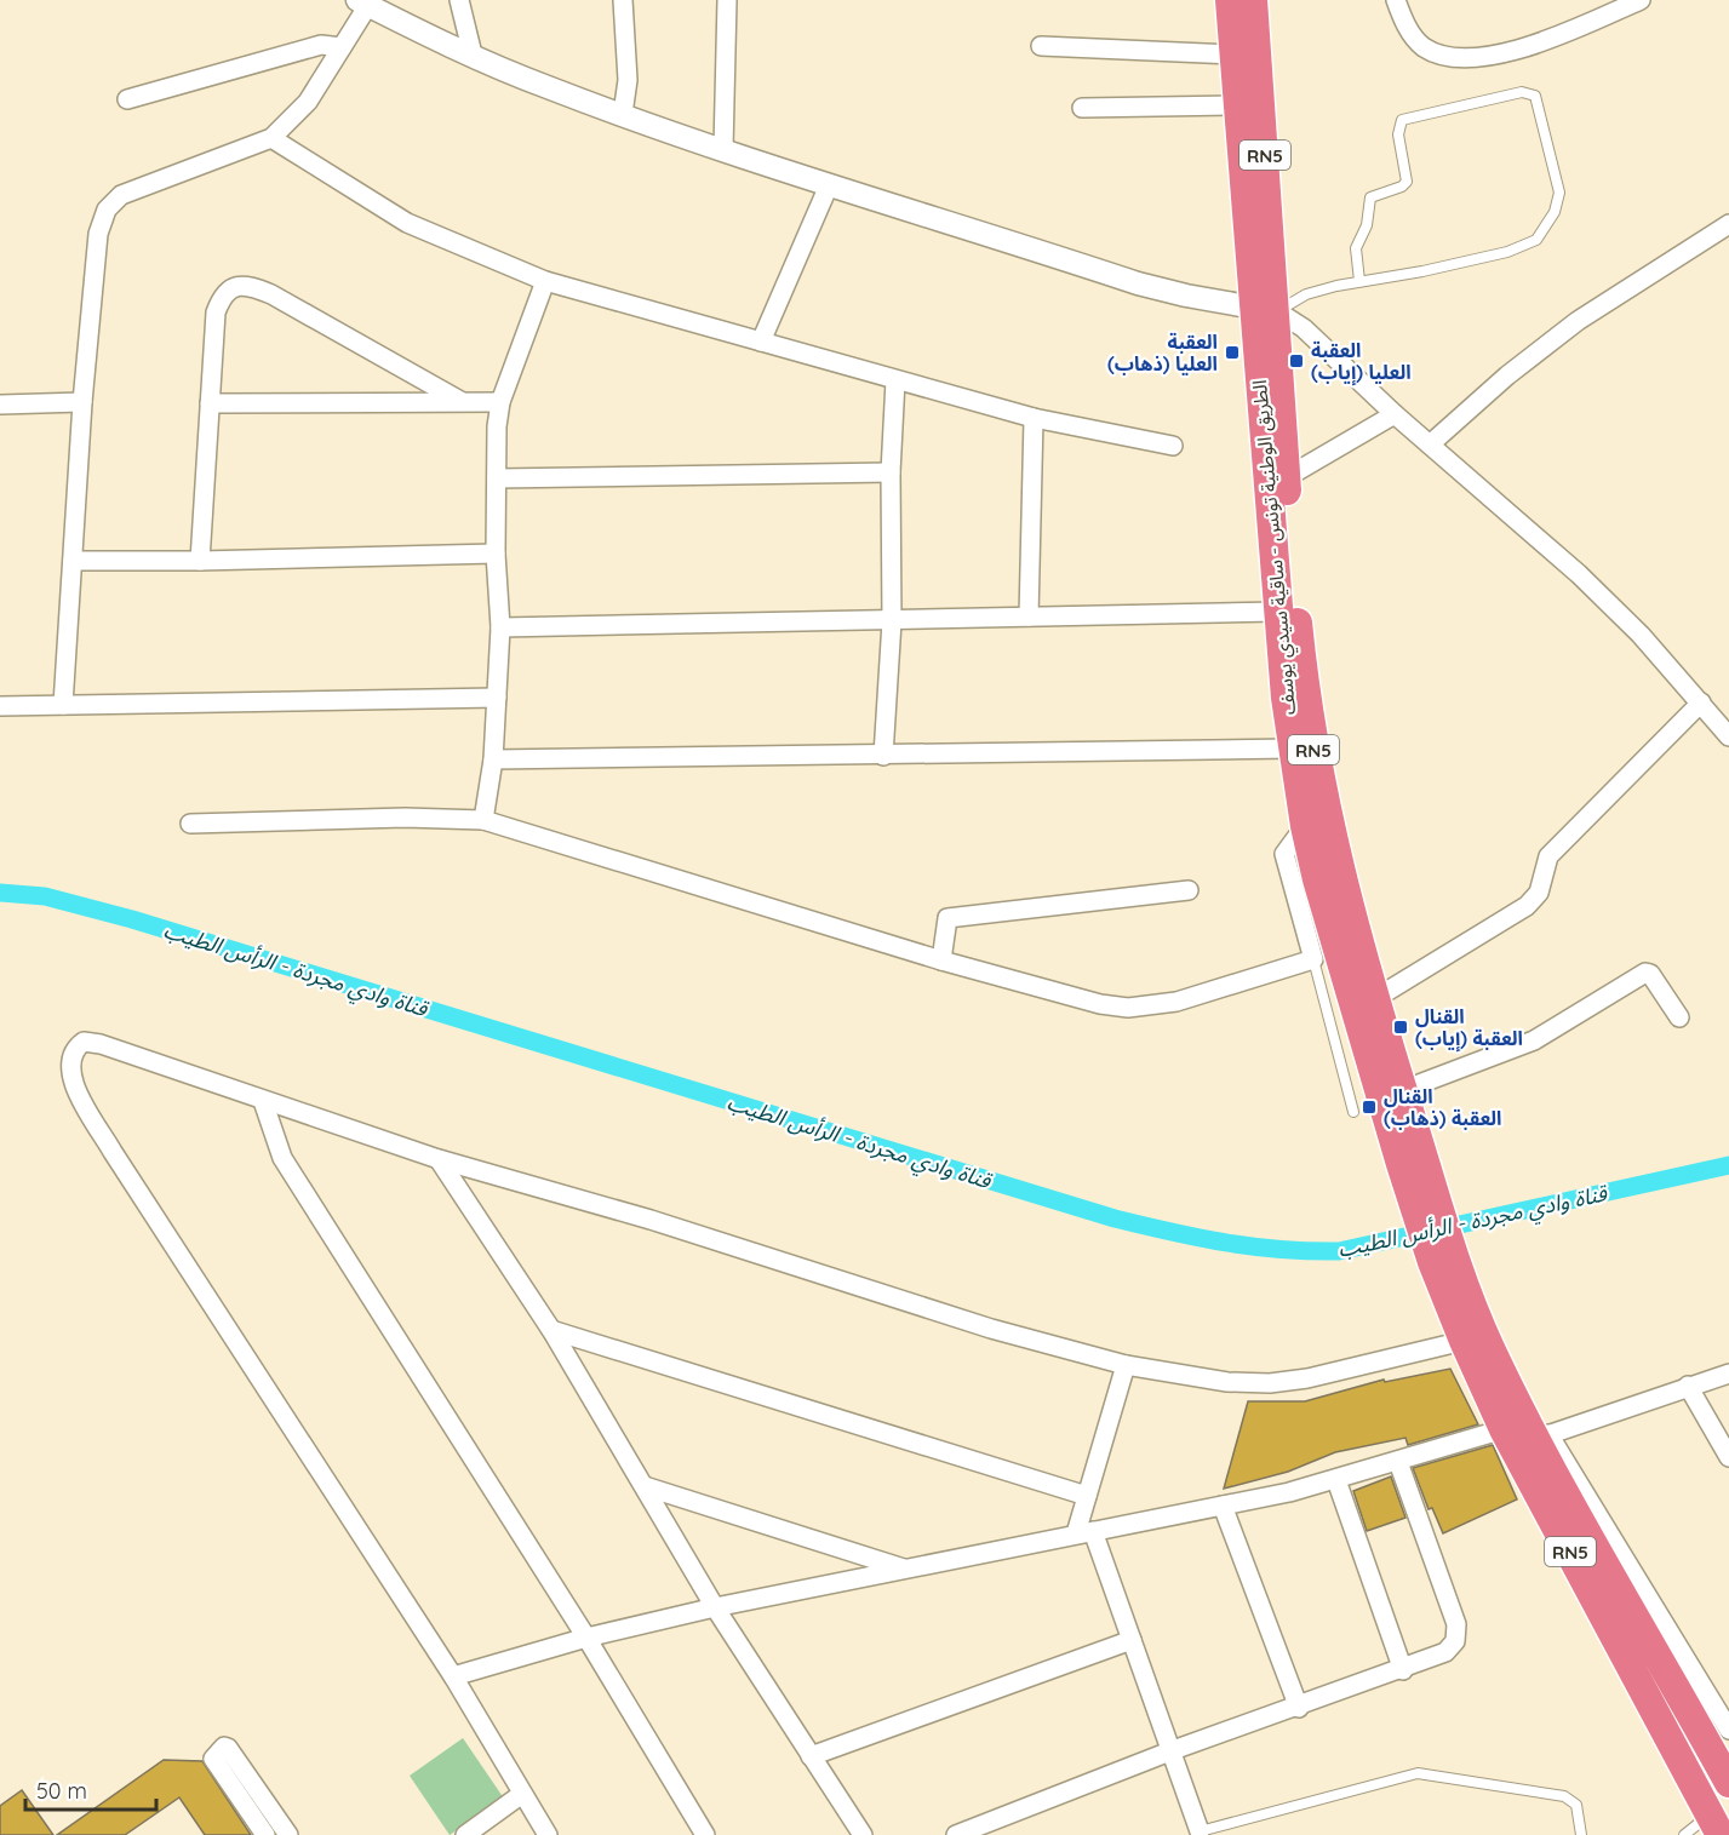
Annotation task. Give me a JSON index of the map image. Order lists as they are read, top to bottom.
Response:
{
  "streets": {
    "highway": ["RN5", "الطريق الوطنية تونس - ساقية سيدي يوسف"]
  },
  "water": ["قناة وادي مجردة - الرأس الطيب"],
  "places": {
    "transit": [
      "العقبة العليا (ذهاب)",
      "العقبة العليا (إياب)",
      "القنال العقبة (إياب)",
      "القنال العقبة (ذهاب)"
    ]
  },
  "scale_bar": "50 m"
}
